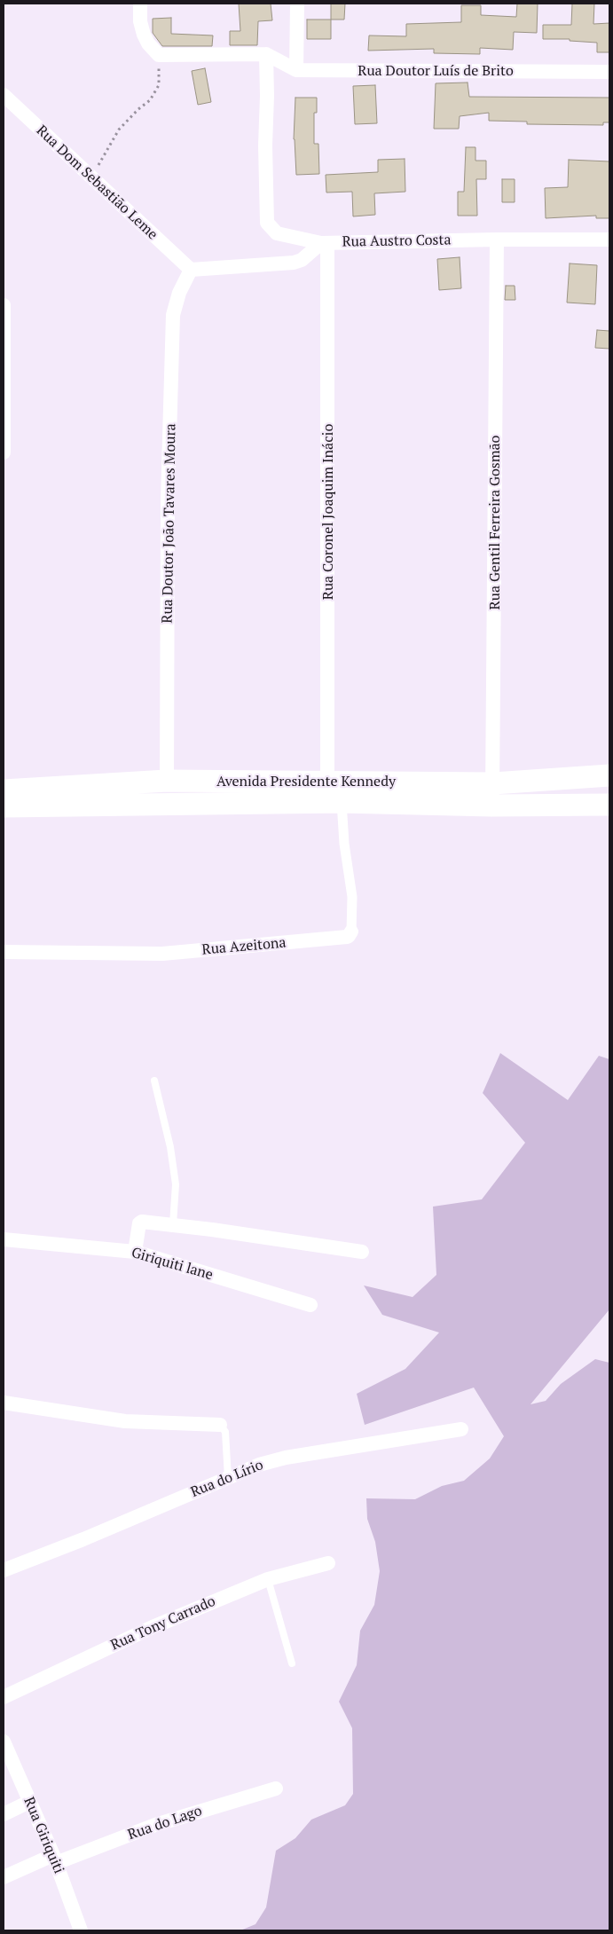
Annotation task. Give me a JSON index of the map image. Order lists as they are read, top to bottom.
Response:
{
  "streets": {
    "main road": ["Avenida Presidente Kennedy"],
    "street": [
      "Rua Doutor Luís de Brito",
      "Rua Dom Sebastião Leme",
      "Rua Austro Costa",
      "Rua Coronel Joaquim Inácio",
      "Rua Gentil Ferreira Gosmão",
      "Rua Doutor João Tavares Moura",
      "Rua Azeitona",
      "Giriquiti lane",
      "Rua do Lírio",
      "Rua Tony Carrado",
      "Rua do Lago",
      "Rua Giriquiti"
    ]
  },
  "crossings": [
    ["Rua Dom Sebastião Leme", "Rua Austro Costa"],
    ["Rua Dom Sebastião Leme", "Rua Doutor João Tavares Moura"],
    ["Rua Austro Costa", "Rua Coronel Joaquim Inácio"],
    ["Rua Austro Costa", "Rua Gentil Ferreira Gosmão"],
    ["Rua Austro Costa", "Rua Doutor João Tavares Moura"],
    ["Rua Coronel Joaquim Inácio", "Avenida Presidente Kennedy"],
    ["Rua Gentil Ferreira Gosmão", "Avenida Presidente Kennedy"],
    ["Rua Doutor João Tavares Moura", "Avenida Presidente Kennedy"],
    ["Avenida Presidente Kennedy", "Rua Azeitona"],
    ["Rua do Lago", "Rua Giriquiti"]
  ]
}
